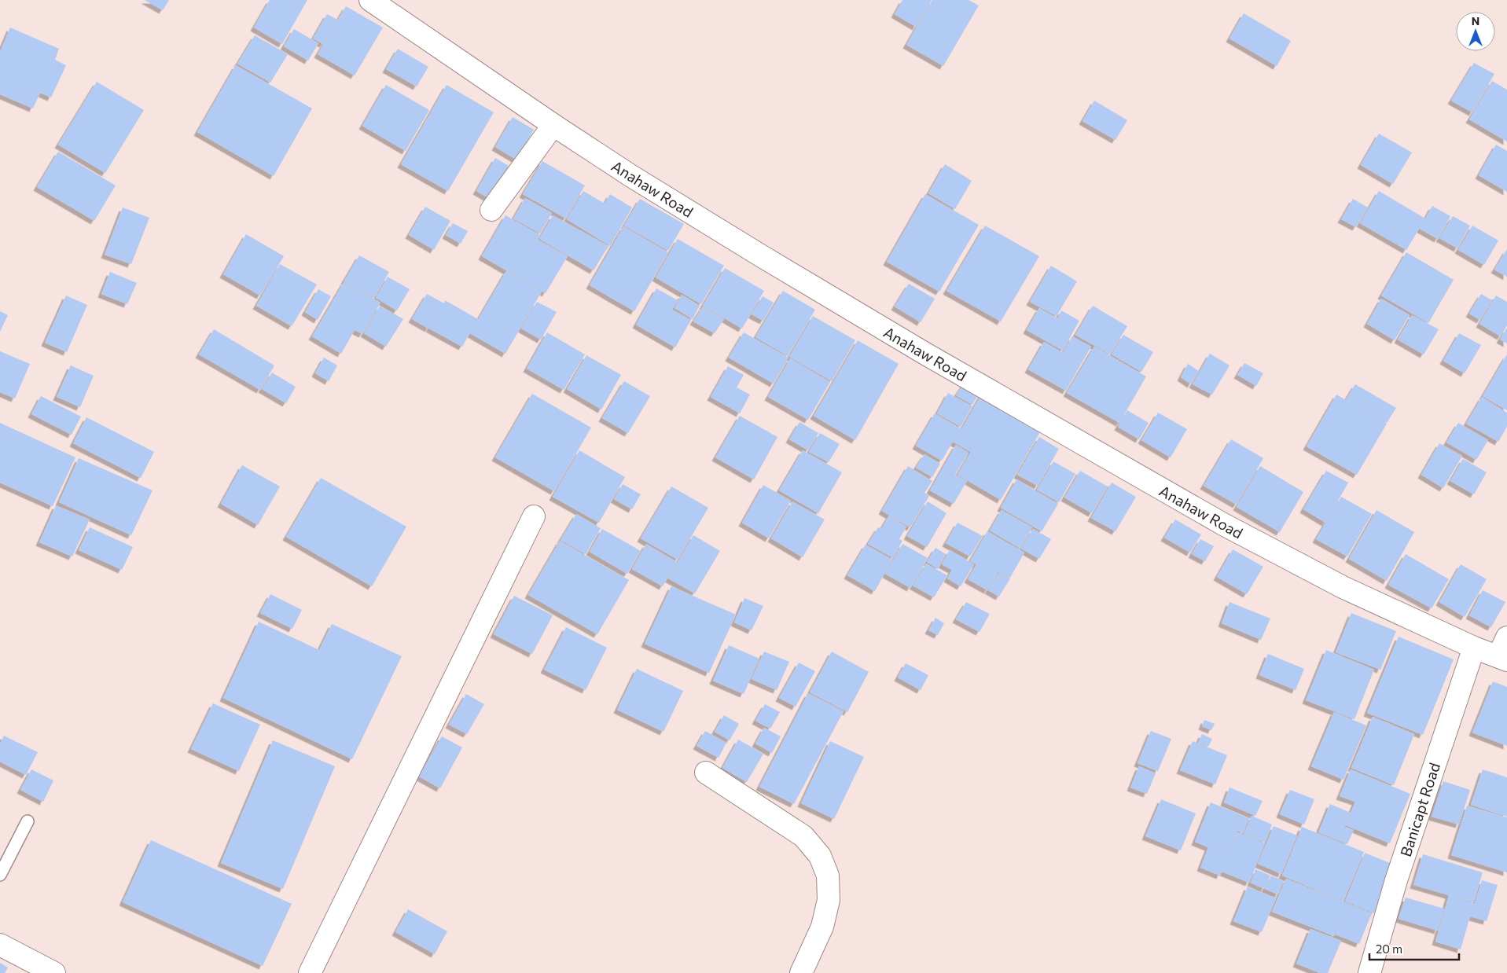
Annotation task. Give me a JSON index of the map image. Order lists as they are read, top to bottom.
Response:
{
  "streets": {
    "street": ["Anahaw Road", "Banicapt Road"]
  },
  "crossings": [
    ["Anahaw Road", "Banicapt Road"]
  ],
  "scale_bar": "20 m",
  "north": "top"
}
